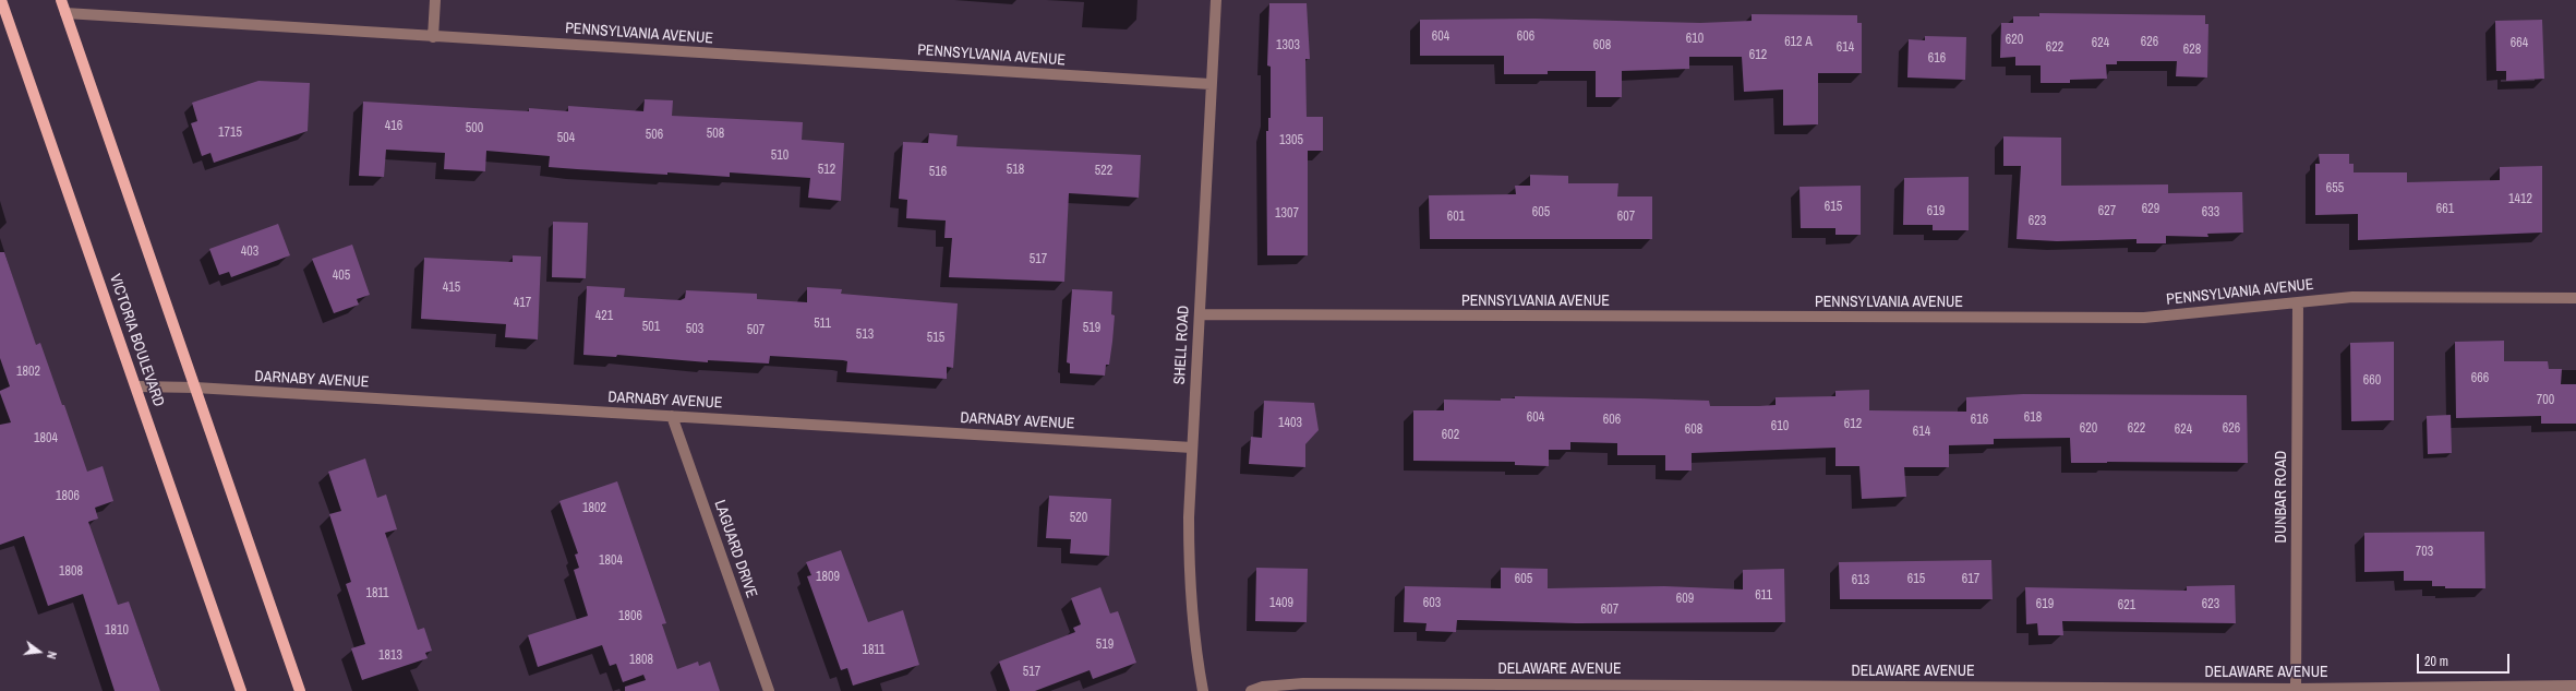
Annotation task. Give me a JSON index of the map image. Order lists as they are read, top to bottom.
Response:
{
  "streets": {
    "main road": ["VICTORIA BOULEVARD"],
    "street": [
      "PENNSYLVANIA AVENUE",
      "SHELL ROAD",
      "DARNABY AVENUE",
      "DUNBAR ROAD",
      "LAGUARD DRIVE",
      "DELAWARE AVENUE"
    ]
  },
  "crossings": [
    ["PENNSYLVANIA AVENUE", "SHELL ROAD"],
    ["PENNSYLVANIA AVENUE", "DUNBAR ROAD"],
    ["VICTORIA BOULEVARD", "DARNABY AVENUE"],
    ["SHELL ROAD", "DARNABY AVENUE"],
    ["DARNABY AVENUE", "LAGUARD DRIVE"],
    ["DUNBAR ROAD", "DELAWARE AVENUE"]
  ],
  "house_numbers": [
    "604",
    "606",
    "610",
    "620",
    "612 A",
    "626",
    "624",
    "664",
    "1303",
    "608",
    "614",
    "622",
    "628",
    "612",
    "616",
    "416",
    "500",
    "1715",
    "508",
    "506",
    "504",
    "1305",
    "510",
    "512",
    "518",
    "522",
    "516",
    "655",
    "1412",
    "615",
    "629",
    "661",
    "619",
    "627",
    "605",
    "633",
    "1307",
    "601",
    "607",
    "623",
    "403",
    "517",
    "405",
    "415",
    "417",
    "421",
    "511",
    "501",
    "519",
    "503",
    "507",
    "513",
    "515",
    "1802",
    "666",
    "660",
    "700",
    "604",
    "618",
    "606",
    "616",
    "1403",
    "612",
    "610",
    "620",
    "622",
    "626",
    "608",
    "624",
    "614",
    "602",
    "1804",
    "1806",
    "1802",
    "520",
    "703",
    "1804",
    "1808",
    "1809",
    "605",
    "615",
    "617",
    "613",
    "1811",
    "611",
    "609",
    "1409",
    "603",
    "619",
    "623",
    "621",
    "607",
    "1806",
    "1810",
    "519",
    "1811",
    "1813",
    "1808",
    "517"
  ],
  "scale_bar": "20 m",
  "north": "right"
}
